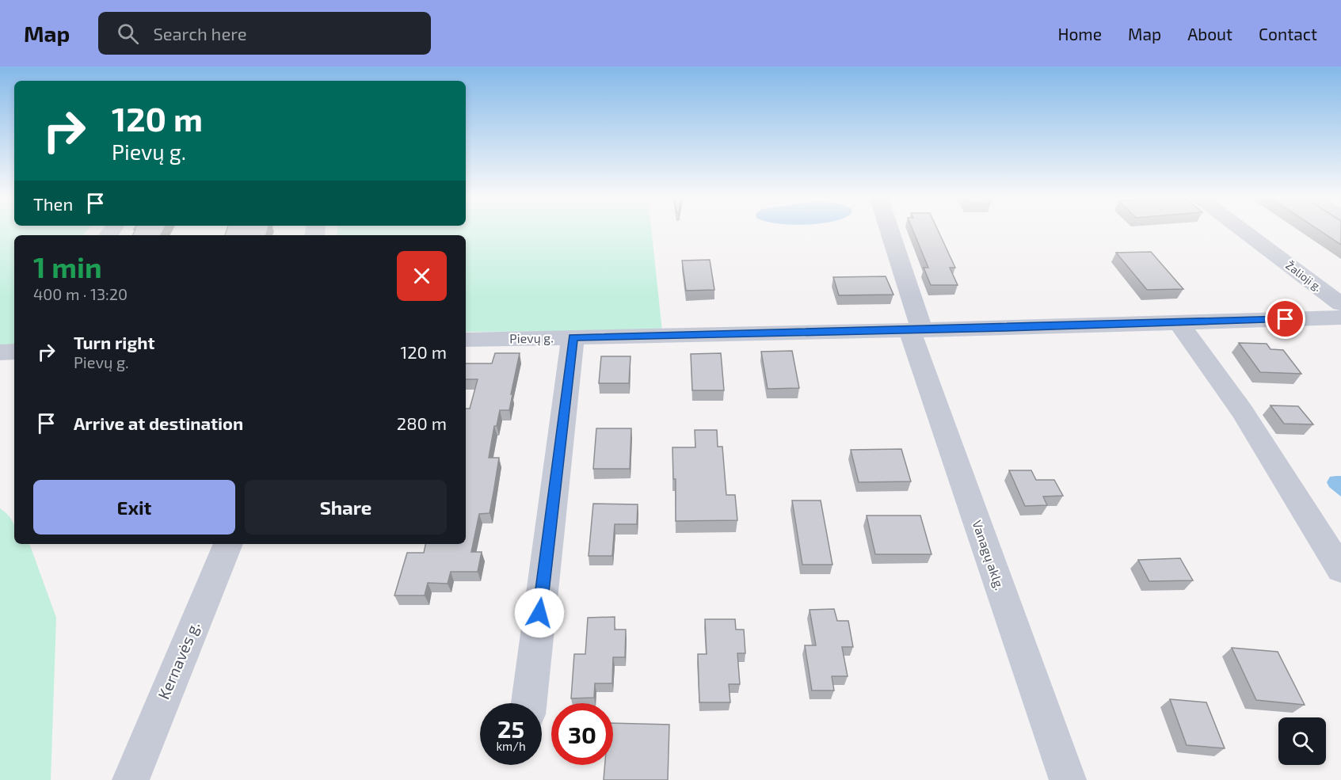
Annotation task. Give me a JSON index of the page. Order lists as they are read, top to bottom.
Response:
{
  "streets": {
    "street": [
      "Žalioji g.",
      "Pievų g.",
      "Vanagų aklg.",
      "Kernavės g."
    ]
  },
  "crossings": [
    ["Žalioji g.", "Pievų g."],
    ["Pievų g.", "Vanagų aklg."]
  ],
  "page": {
    "header": "Map",
    "search": "Search here",
    "nav": [
      "Home",
      "Map",
      "About",
      "Contact"
    ],
    "turn": ["120 m", "Pievų g."],
    "then": "Then",
    "heading": ["1 min", "400 m · 13:20"],
    "list": [
      {
        "name": "Turn right",
        "note": "Pievų g.",
        "value": "120 m"
      },
      {
        "name": "Arrive at destination",
        "value": "280 m"
      }
    ],
    "buttons": ["Exit", "Share"],
    "speed": "25 km/h",
    "limit": "30"
  }
}
